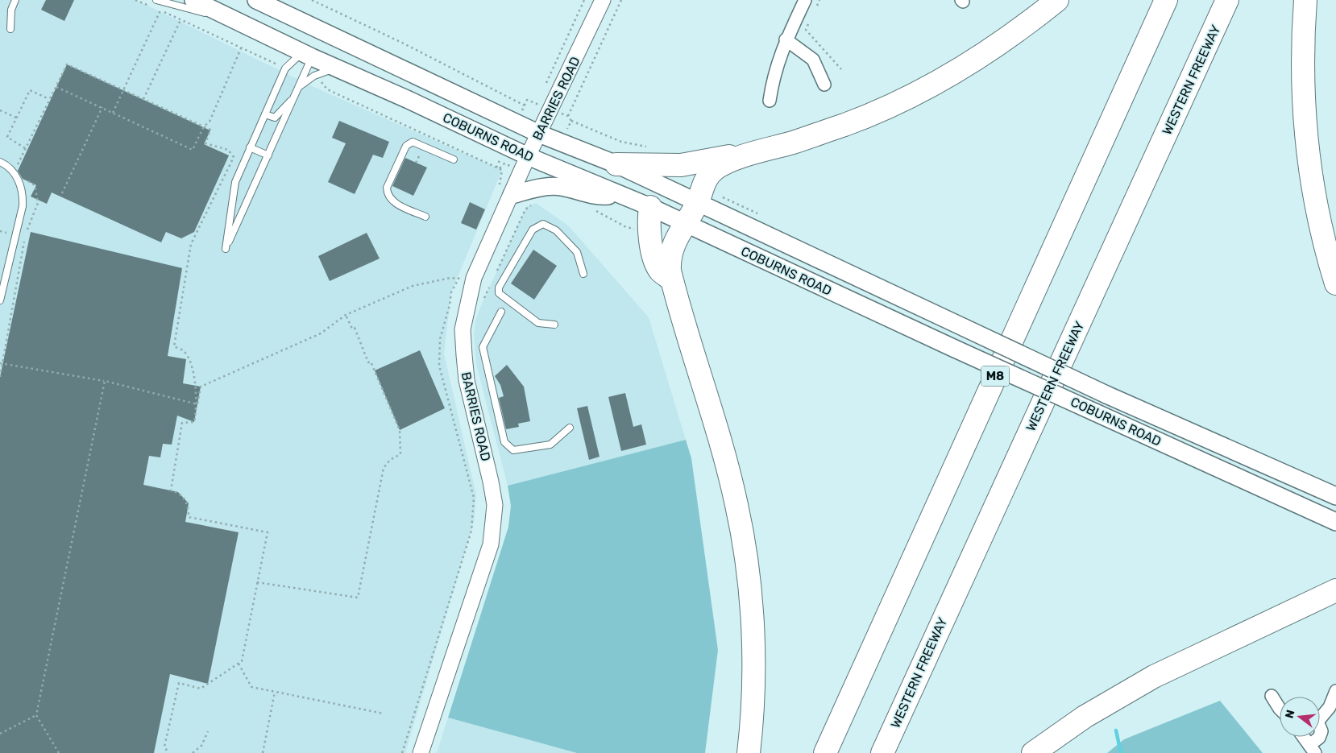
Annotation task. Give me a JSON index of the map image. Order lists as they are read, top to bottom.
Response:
{
  "streets": {
    "highway": ["WESTERN FREEWAY", "M8"],
    "main road": ["COBURNS ROAD"],
    "street": ["BARRIES ROAD"]
  },
  "crossings": [
    ["BARRIES ROAD", "COBURNS ROAD"]
  ],
  "north": "left"
}
